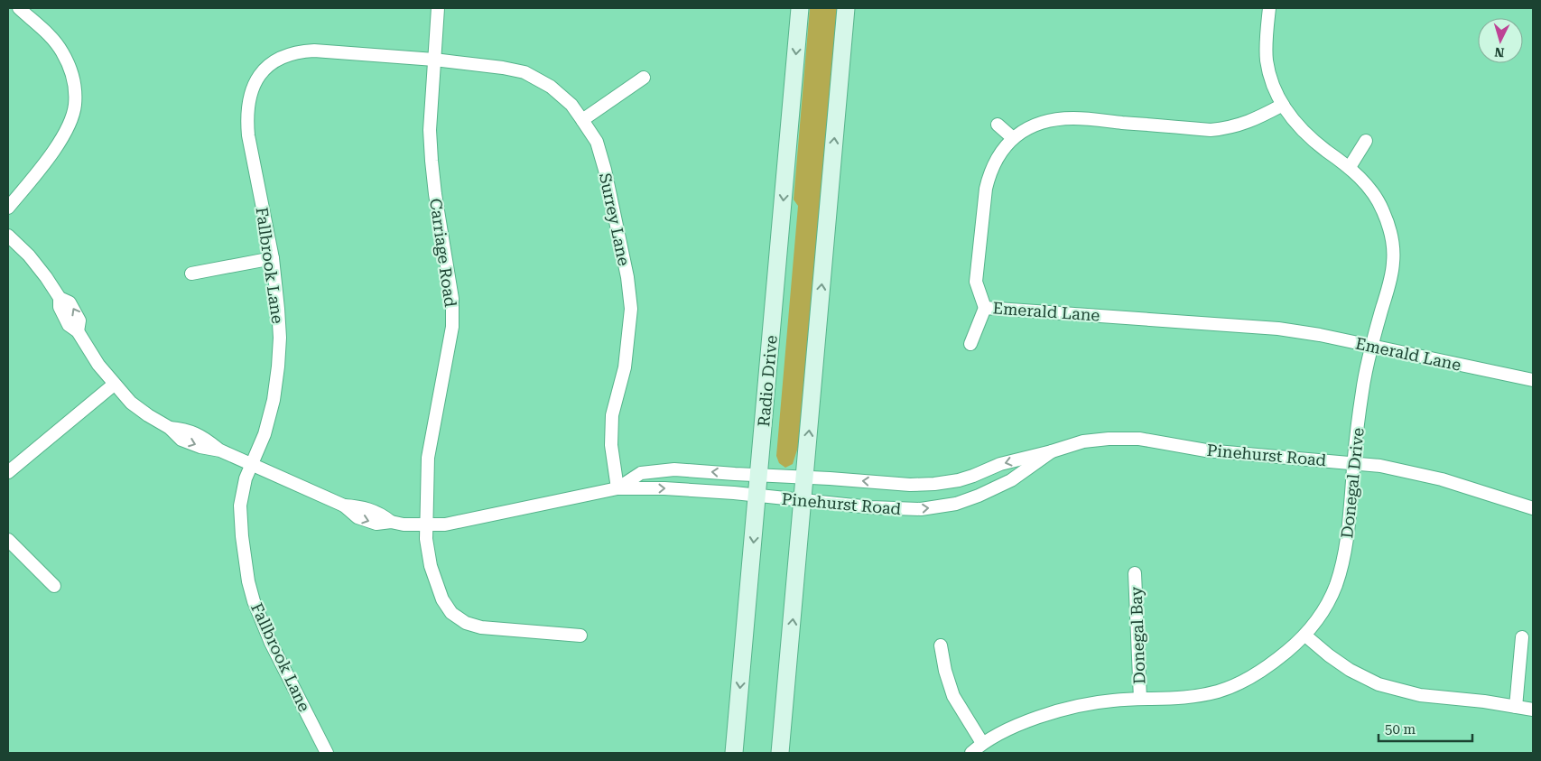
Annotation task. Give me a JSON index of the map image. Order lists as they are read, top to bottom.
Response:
{
  "streets": {
    "main road": ["Radio Drive"],
    "street": [
      "Surrey Lane",
      "Carriage Road",
      "Fallbrook Lane",
      "Emerald Lane",
      "Pinehurst Road",
      "Donegal Drive",
      "Donegal Bay"
    ]
  },
  "crossings": [
    ["Surrey Lane", "Carriage Road"],
    ["Surrey Lane", "Fallbrook Lane"],
    ["Surrey Lane", "Pinehurst Road"],
    ["Carriage Road", "Fallbrook Lane"],
    ["Carriage Road", "Pinehurst Road"],
    ["Fallbrook Lane", "Pinehurst Road"],
    ["Emerald Lane", "Donegal Drive"],
    ["Radio Drive", "Pinehurst Road"],
    ["Pinehurst Road", "Donegal Drive"],
    ["Donegal Drive", "Donegal Bay"]
  ],
  "scale_bar": "50 m",
  "north": "bottom"
}
